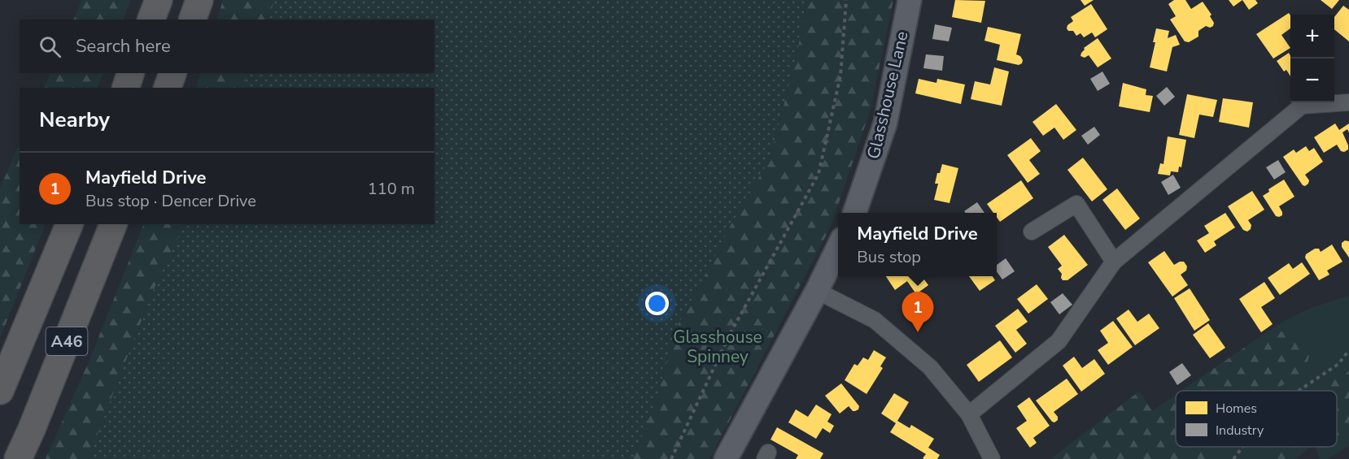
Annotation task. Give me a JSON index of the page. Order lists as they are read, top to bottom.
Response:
{
  "streets": {
    "highway": ["A46"],
    "street": ["Glasshouse Lane"]
  },
  "parks": ["Glasshouse Spinney"],
  "legend": ["Homes", "Industry"],
  "page": {
    "map_buttons": ["+", "−"],
    "search": "Search here",
    "heading": "Nearby",
    "list": [
      {
        "mark": "1",
        "name": "Mayfield Drive",
        "note": "Bus stop · Dencer Drive",
        "value": "110 m"
      }
    ],
    "popup": ["Mayfield Drive", "Bus stop"],
    "pins": "1"
  }
}
